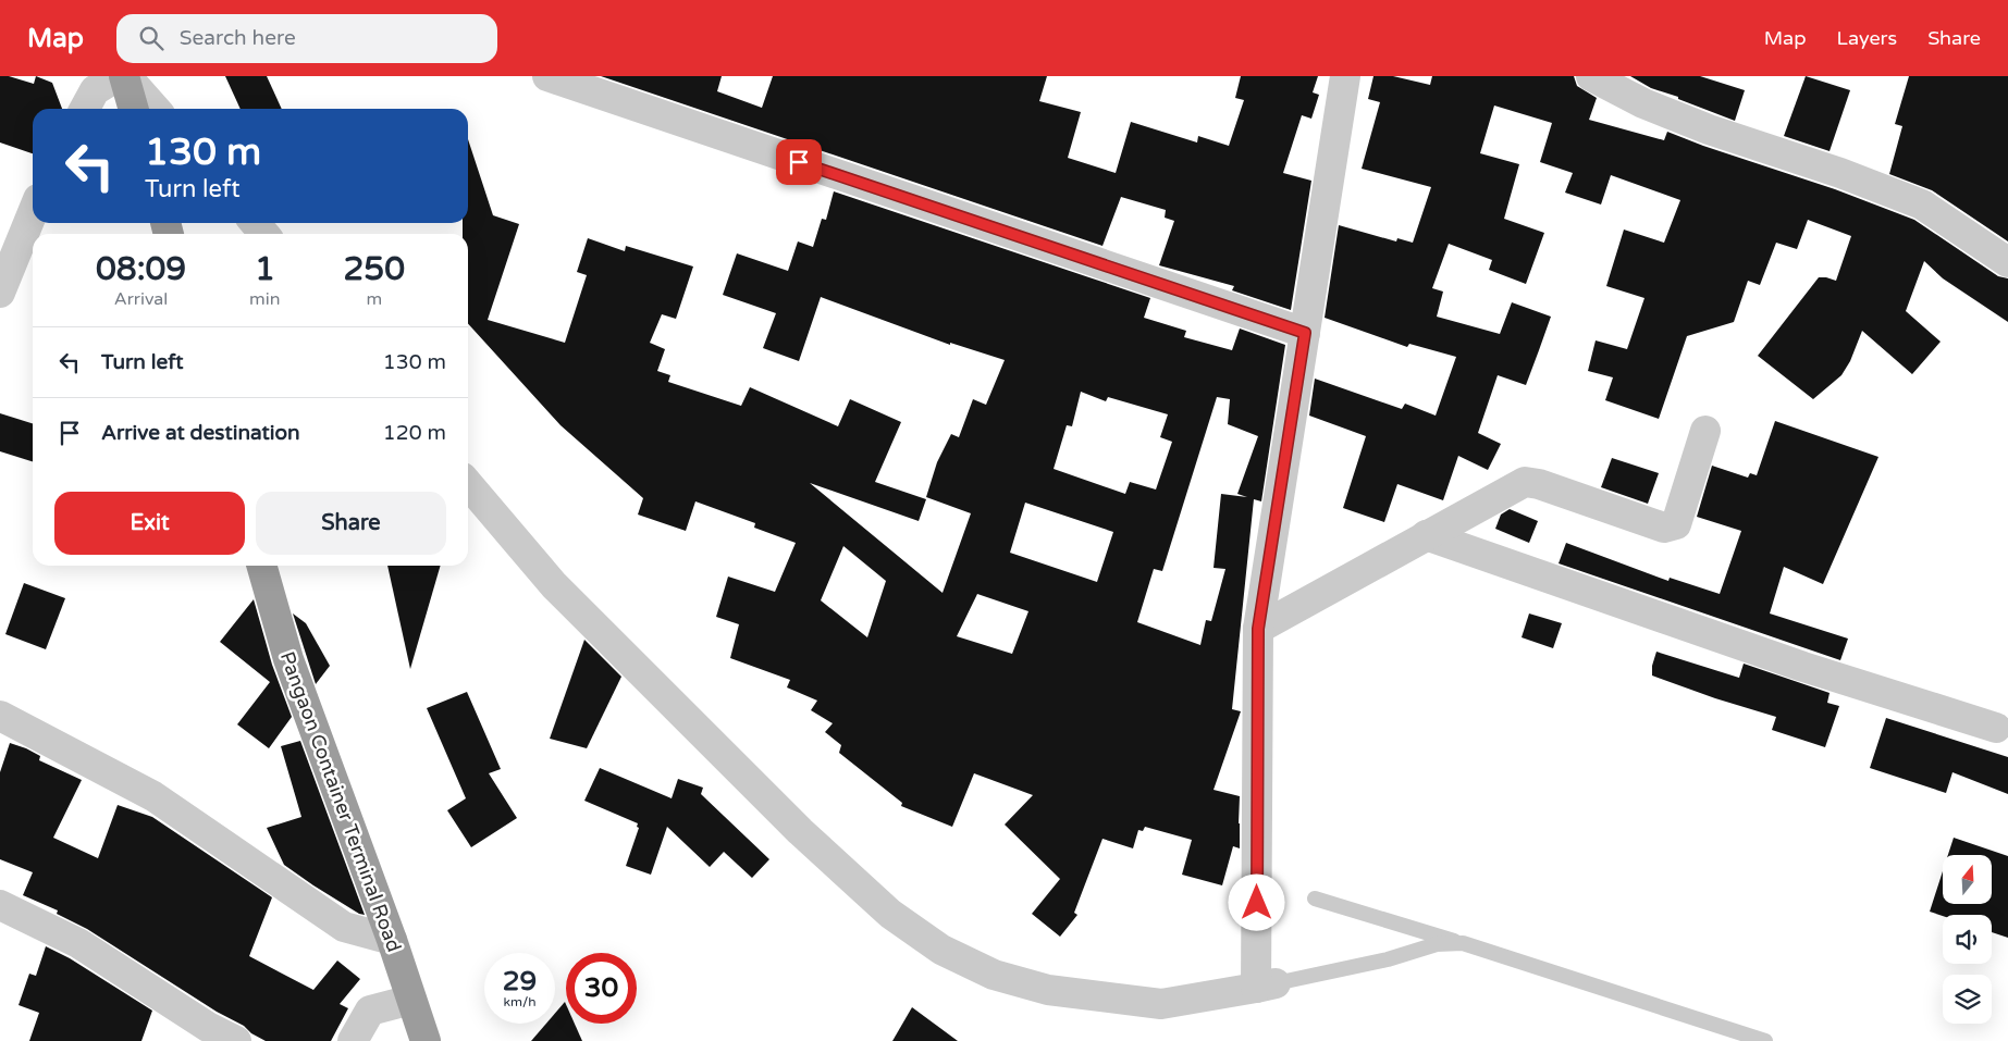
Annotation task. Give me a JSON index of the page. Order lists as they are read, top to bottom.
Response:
{
  "streets": {
    "highway": ["Pangaon Container Terminal Road"]
  },
  "north": "top",
  "page": {
    "header": "Map",
    "search": "Search here",
    "nav": ["Map", "Layers", "Share"],
    "turn": ["130 m", "Turn left"],
    "eta": [
      "08:09",
      "Arrival",
      "1",
      "min",
      "250",
      "m"
    ],
    "list": [
      {
        "name": "Turn left",
        "value": "130 m"
      },
      {
        "name": "Arrive at destination",
        "value": "120 m"
      }
    ],
    "buttons": ["Exit", "Share"],
    "speed": "29 km/h",
    "limit": "30"
  }
}
